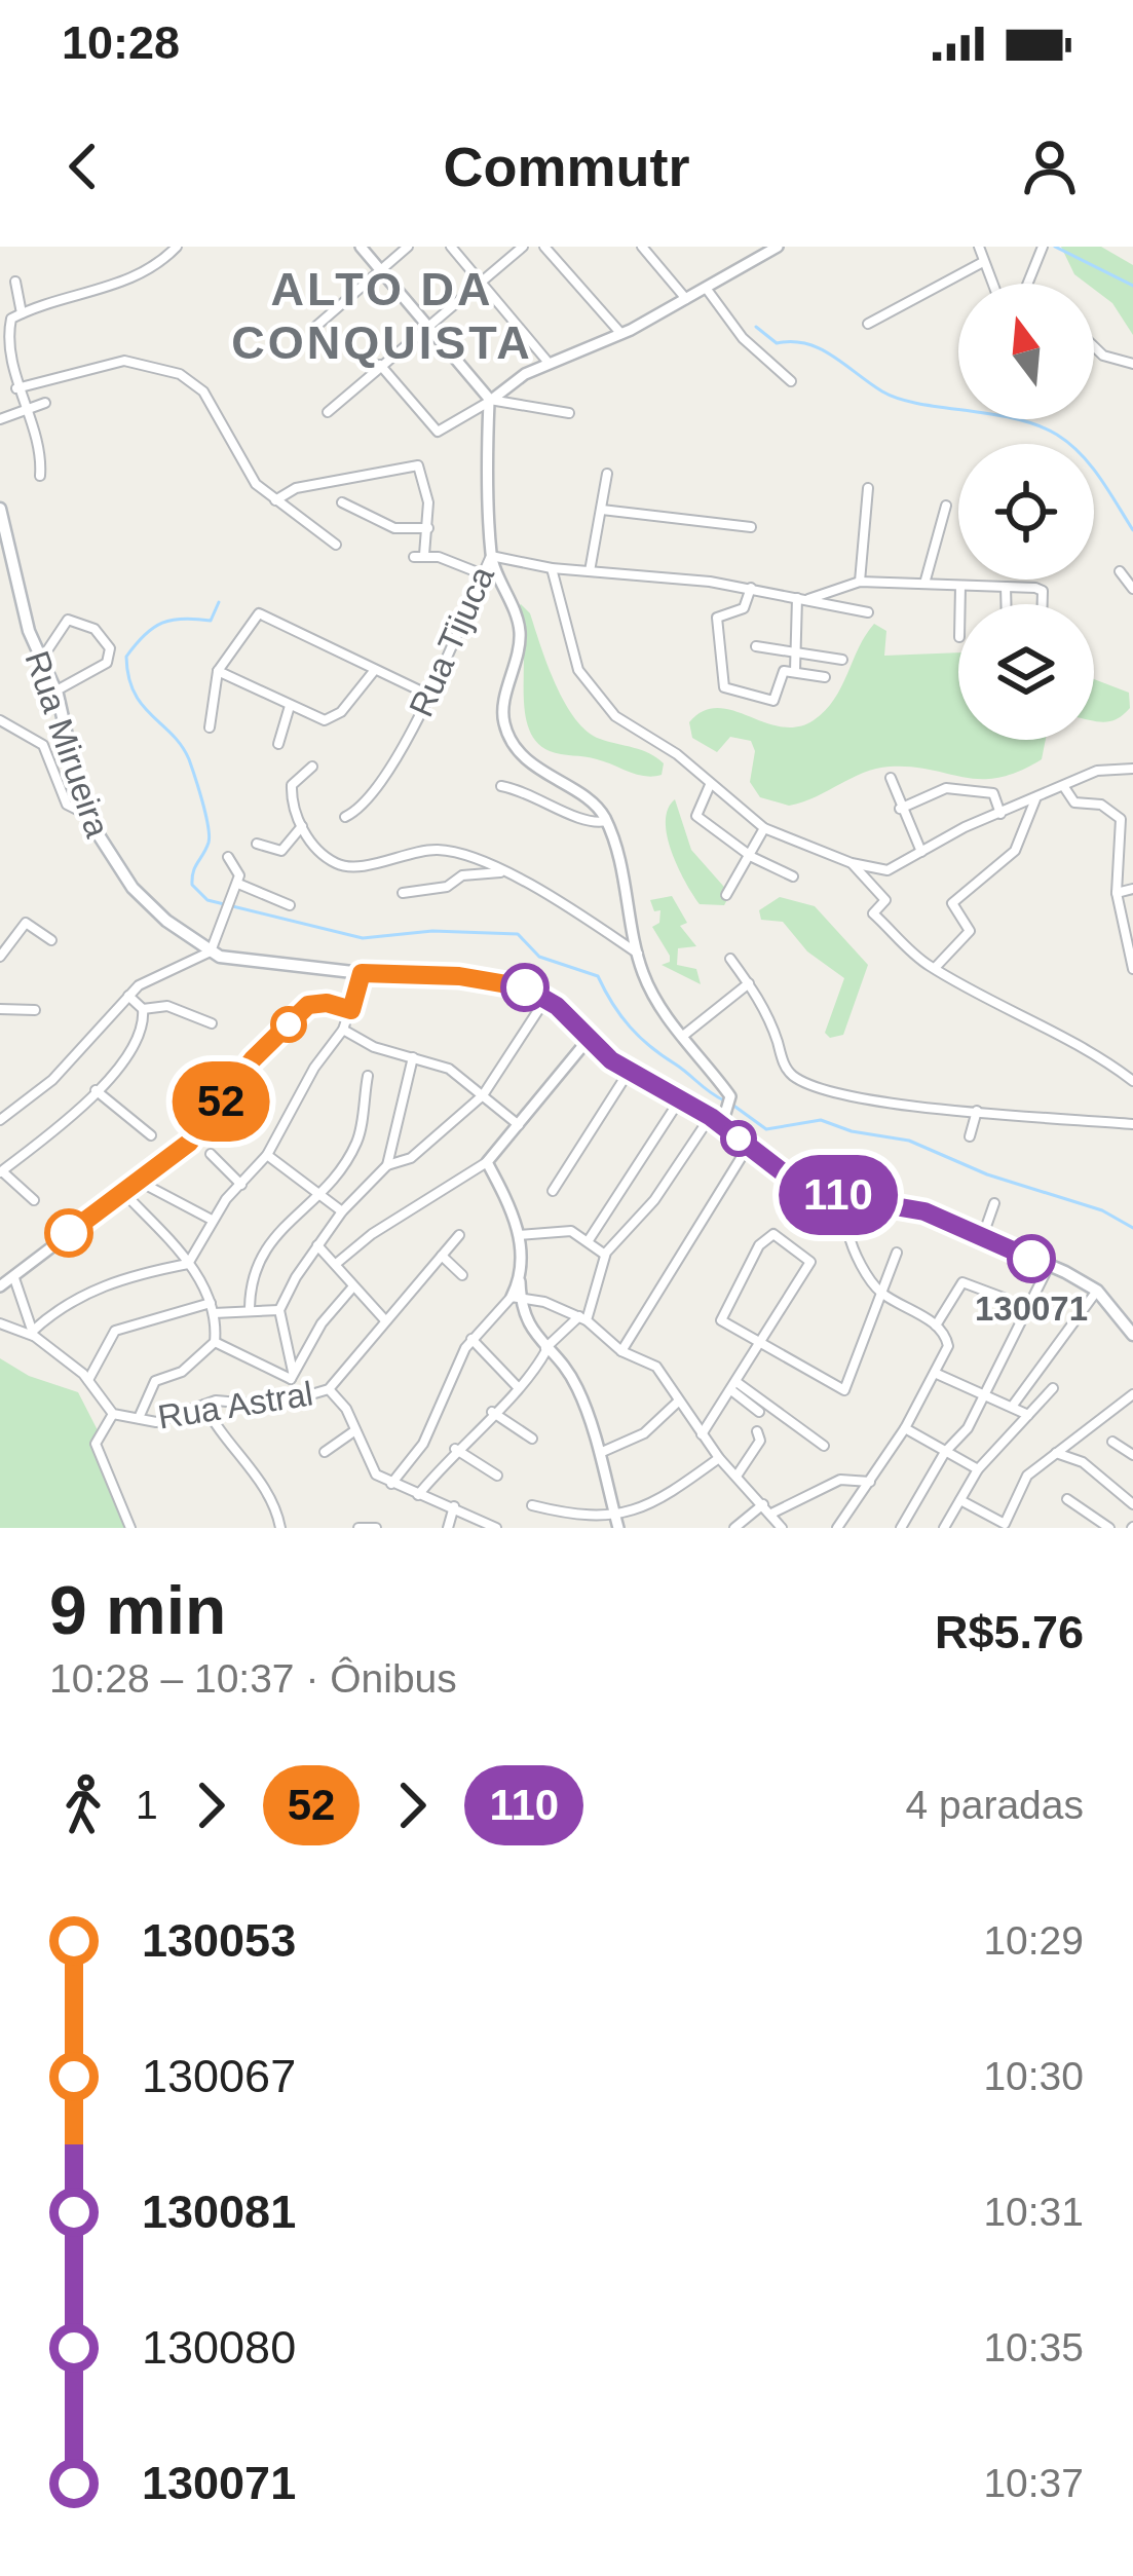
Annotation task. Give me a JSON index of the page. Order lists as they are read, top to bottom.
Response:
{
  "streets": {
    "main road": ["Rua Mirueira"],
    "street": ["Rua Tijuca", "Rua Astral"]
  },
  "districts": ["ALTO DA CONQUISTA"],
  "places": ["130071"],
  "lines": ["bus line 52", "bus line 110"],
  "north": "top",
  "page": {
    "status": "10:28",
    "header": "Commutr",
    "on_map": ["52", "110"],
    "heading": ["9 min", "10:28 – 10:37 · Ônibus", "R$5.76"],
    "legs": [
      "1",
      "52",
      "110",
      "4 paradas"
    ],
    "list": [
      {
        "name": "130053",
        "value": "10:29"
      },
      {
        "name": "130067",
        "value": "10:30"
      },
      {
        "name": "130081",
        "value": "10:31"
      },
      {
        "name": "130080",
        "value": "10:35"
      },
      {
        "name": "130071",
        "value": "10:37"
      }
    ]
  }
}
